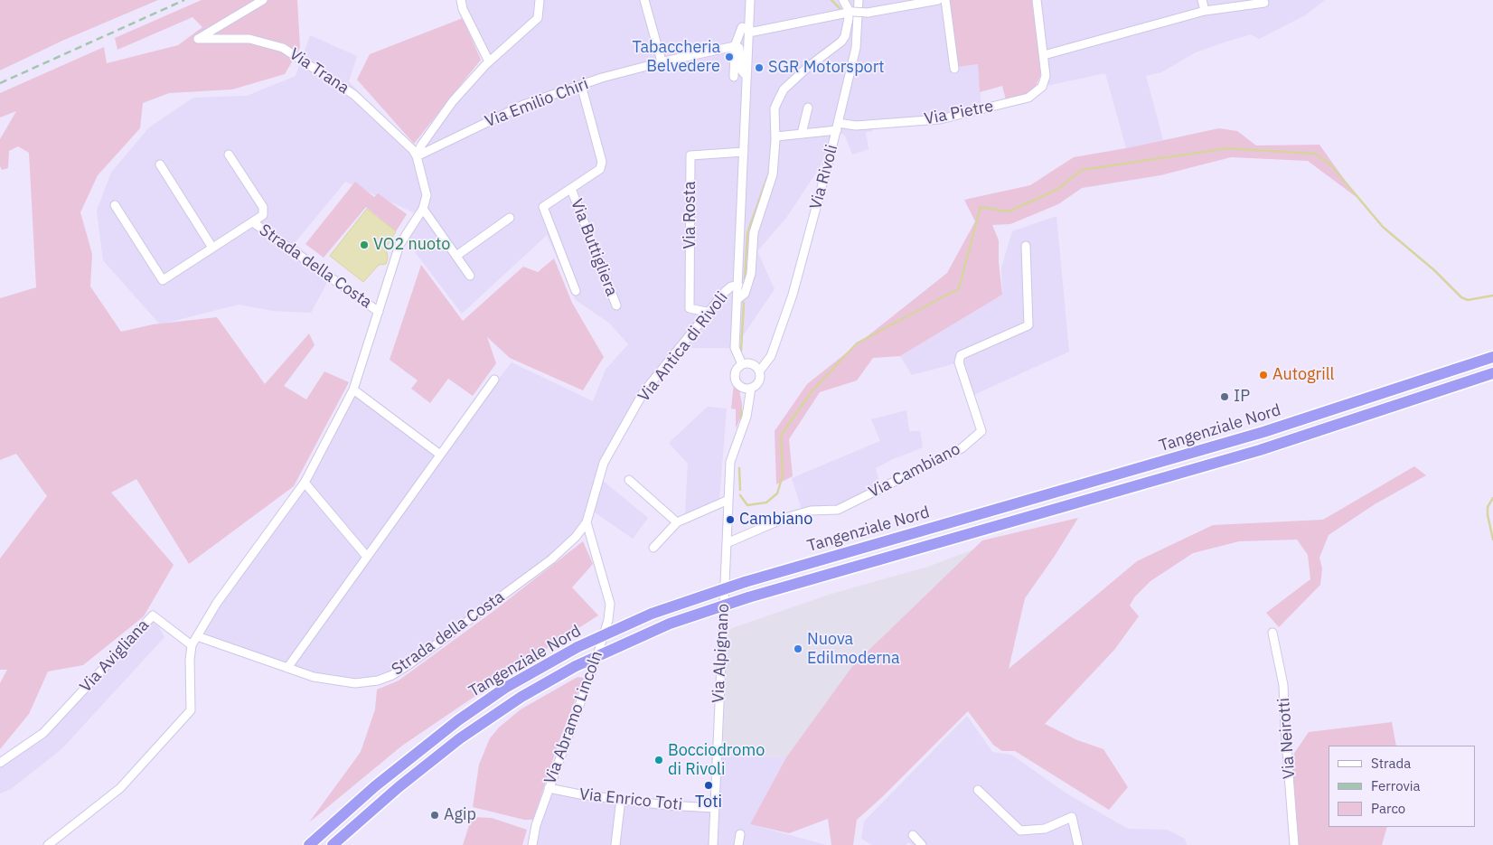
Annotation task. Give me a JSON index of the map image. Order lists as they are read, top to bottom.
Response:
{
  "streets": {
    "highway": ["Tangenziale Nord"],
    "street": [
      "Via Trana",
      "Via Emilio Chiri",
      "Via Pietre",
      "Via Rivoli",
      "Via Rosta",
      "Via Buttigliera",
      "Strada della Costa",
      "Via Antica di Rivoli",
      "Via Cambiano",
      "Via Alpignano",
      "Via Avigliana",
      "Via Abramo Lincoln",
      "Via Neirotti",
      "Via Enrico Toti"
    ]
  },
  "crossings": [
    ["Via Trana", "Via Emilio Chiri"],
    ["Via Trana", "Strada della Costa"],
    ["Via Emilio Chiri", "Via Rivoli"],
    ["Via Emilio Chiri", "Via Buttigliera"],
    ["Via Emilio Chiri", "Strada della Costa"],
    ["Via Pietre", "Via Rivoli"],
    ["Via Rivoli", "Via Rosta"],
    ["Via Rivoli", "Via Antica di Rivoli"],
    ["Via Rivoli", "Via Alpignano"],
    ["Via Rosta", "Via Antica di Rivoli"],
    ["Strada della Costa", "Via Antica di Rivoli"],
    ["Strada della Costa", "Via Avigliana"],
    ["Strada della Costa", "Via Abramo Lincoln"],
    ["Via Antica di Rivoli", "Via Abramo Lincoln"],
    ["Via Cambiano", "Via Alpignano"],
    ["Via Alpignano", "Via Enrico Toti"],
    ["Via Abramo Lincoln", "Via Enrico Toti"]
  ],
  "places": [
    "Tabaccheria Belvedere",
    "SGR Motorsport",
    "VO2 nuoto",
    "Autogrill",
    "IP",
    "Cambiano",
    "Nuova Edilmoderna",
    "Bocciodromo di Rivoli",
    "Toti",
    "Agip"
  ],
  "legend": ["Strada", "Ferrovia", "Parco"]
}
